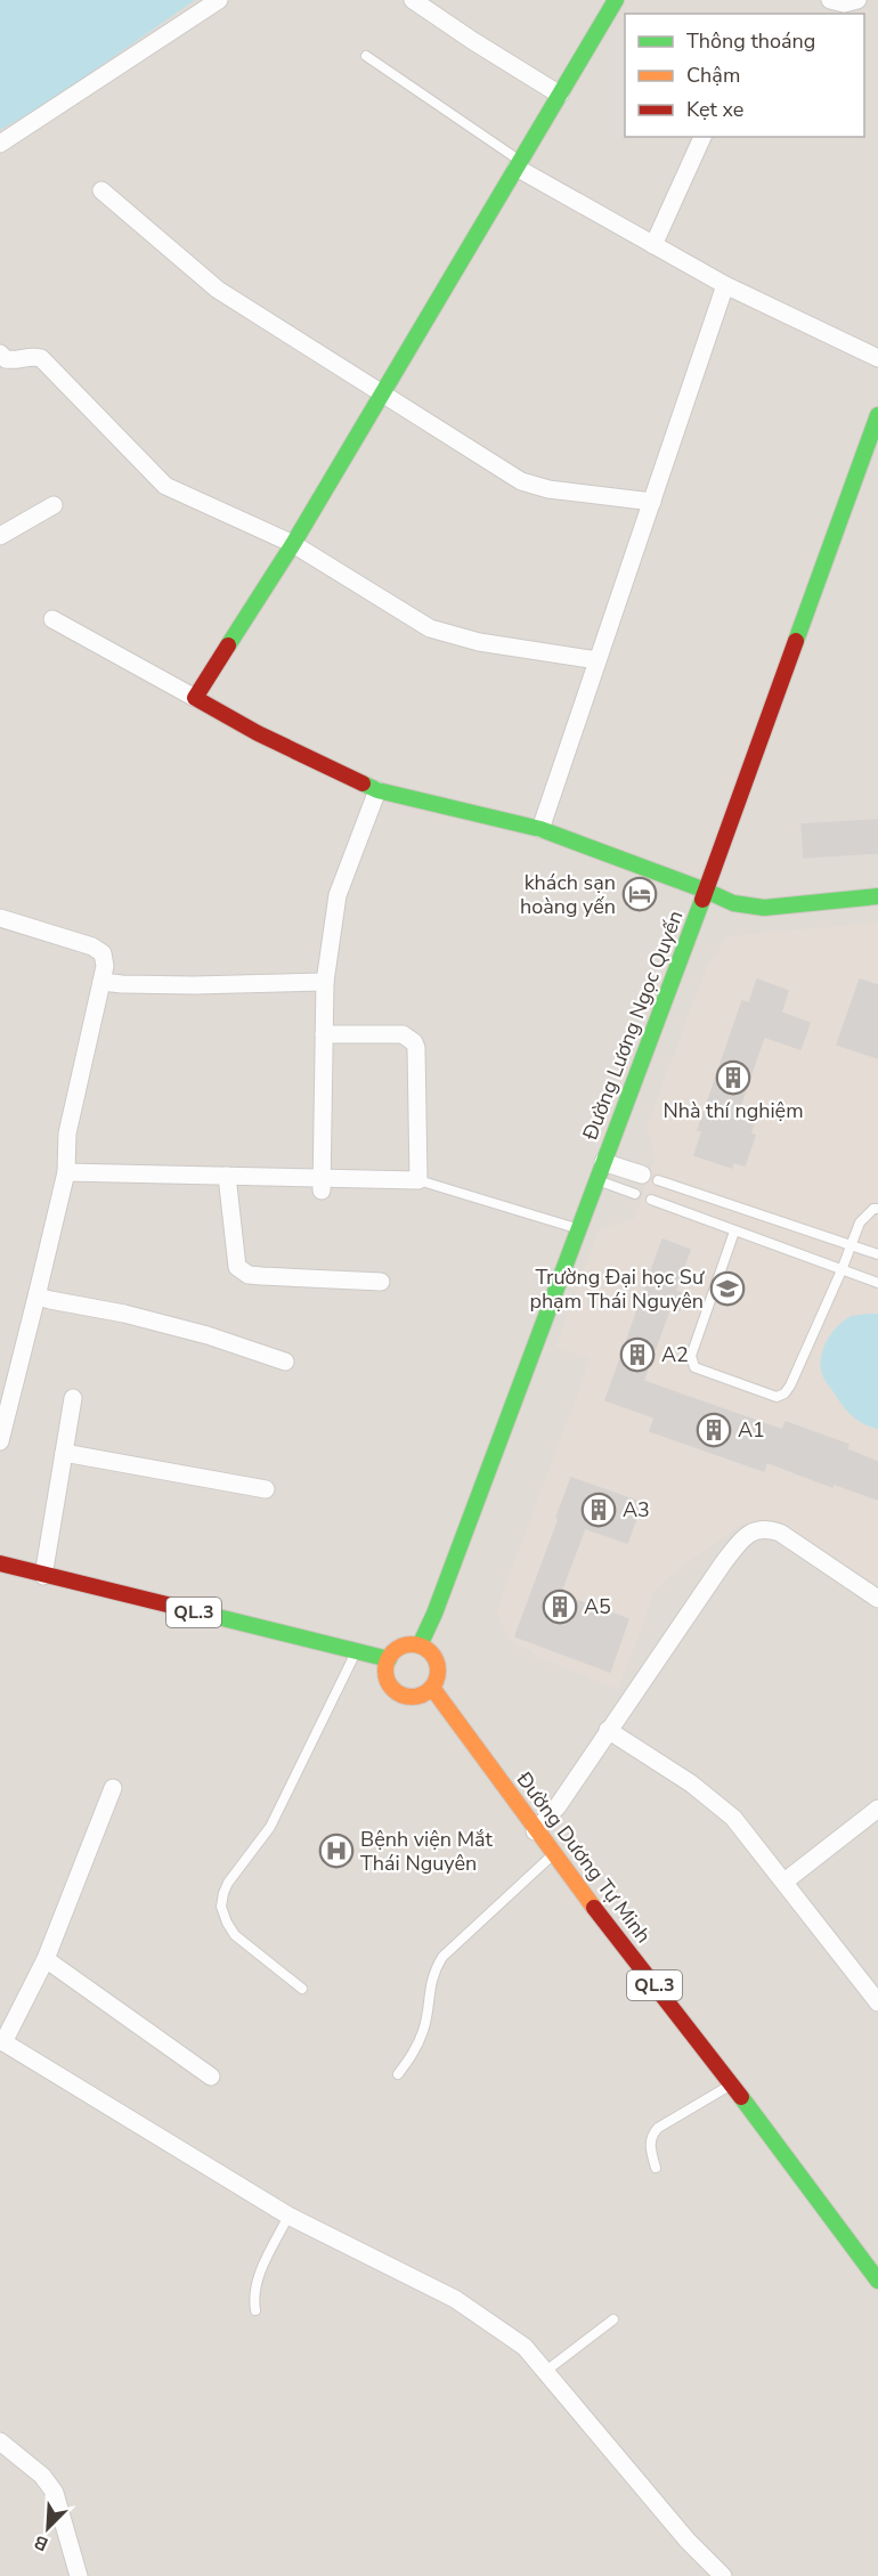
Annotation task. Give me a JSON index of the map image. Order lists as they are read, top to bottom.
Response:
{
  "streets": {
    "main road": ["Đường Lương Ngọc Quyến", "QL.3", "Đường Dương Tự Minh"]
  },
  "crossings": [
    ["Đường Lương Ngọc Quyến", "QL.3"],
    ["Đường Lương Ngọc Quyến", "Đường Dương Tự Minh"],
    ["QL.3", "Đường Dương Tự Minh"]
  ],
  "places": {
    "hotel": ["khách sạn hoàng yến"],
    "building": [
      "Nhà thí nghiệm",
      "A2",
      "A1",
      "A3",
      "A5"
    ],
    "school or university": ["Trường Đại học Sư phạm Thái Nguyên"],
    "hospital": ["Bệnh viện Mắt Thái Nguyên"]
  },
  "legend": ["Thông thoáng", "Chậm", "Kẹt xe"],
  "north": "bottom left"
}
